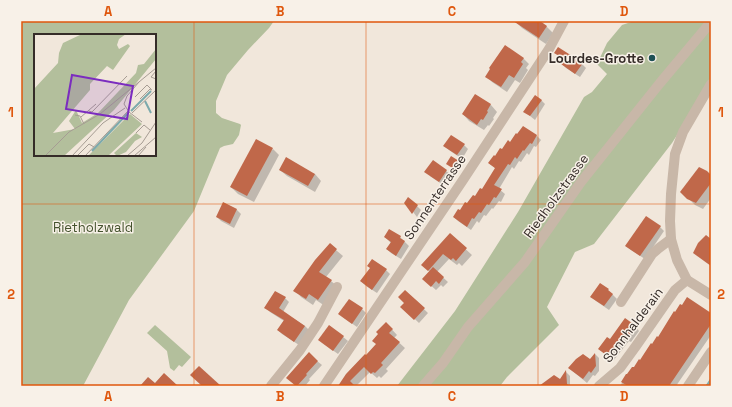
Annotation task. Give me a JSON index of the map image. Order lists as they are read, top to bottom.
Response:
{
  "streets": {
    "street": ["Riedholzstrasse", "Sonnenterrasse", "Sonnhalderain"]
  },
  "parks": ["Rietholzwald"],
  "places": ["Lourdes-Grotte"],
  "grid": {
    "columns": [
      "A",
      "B",
      "C",
      "D"
    ],
    "rows": ["1", "2"]
  }
}
